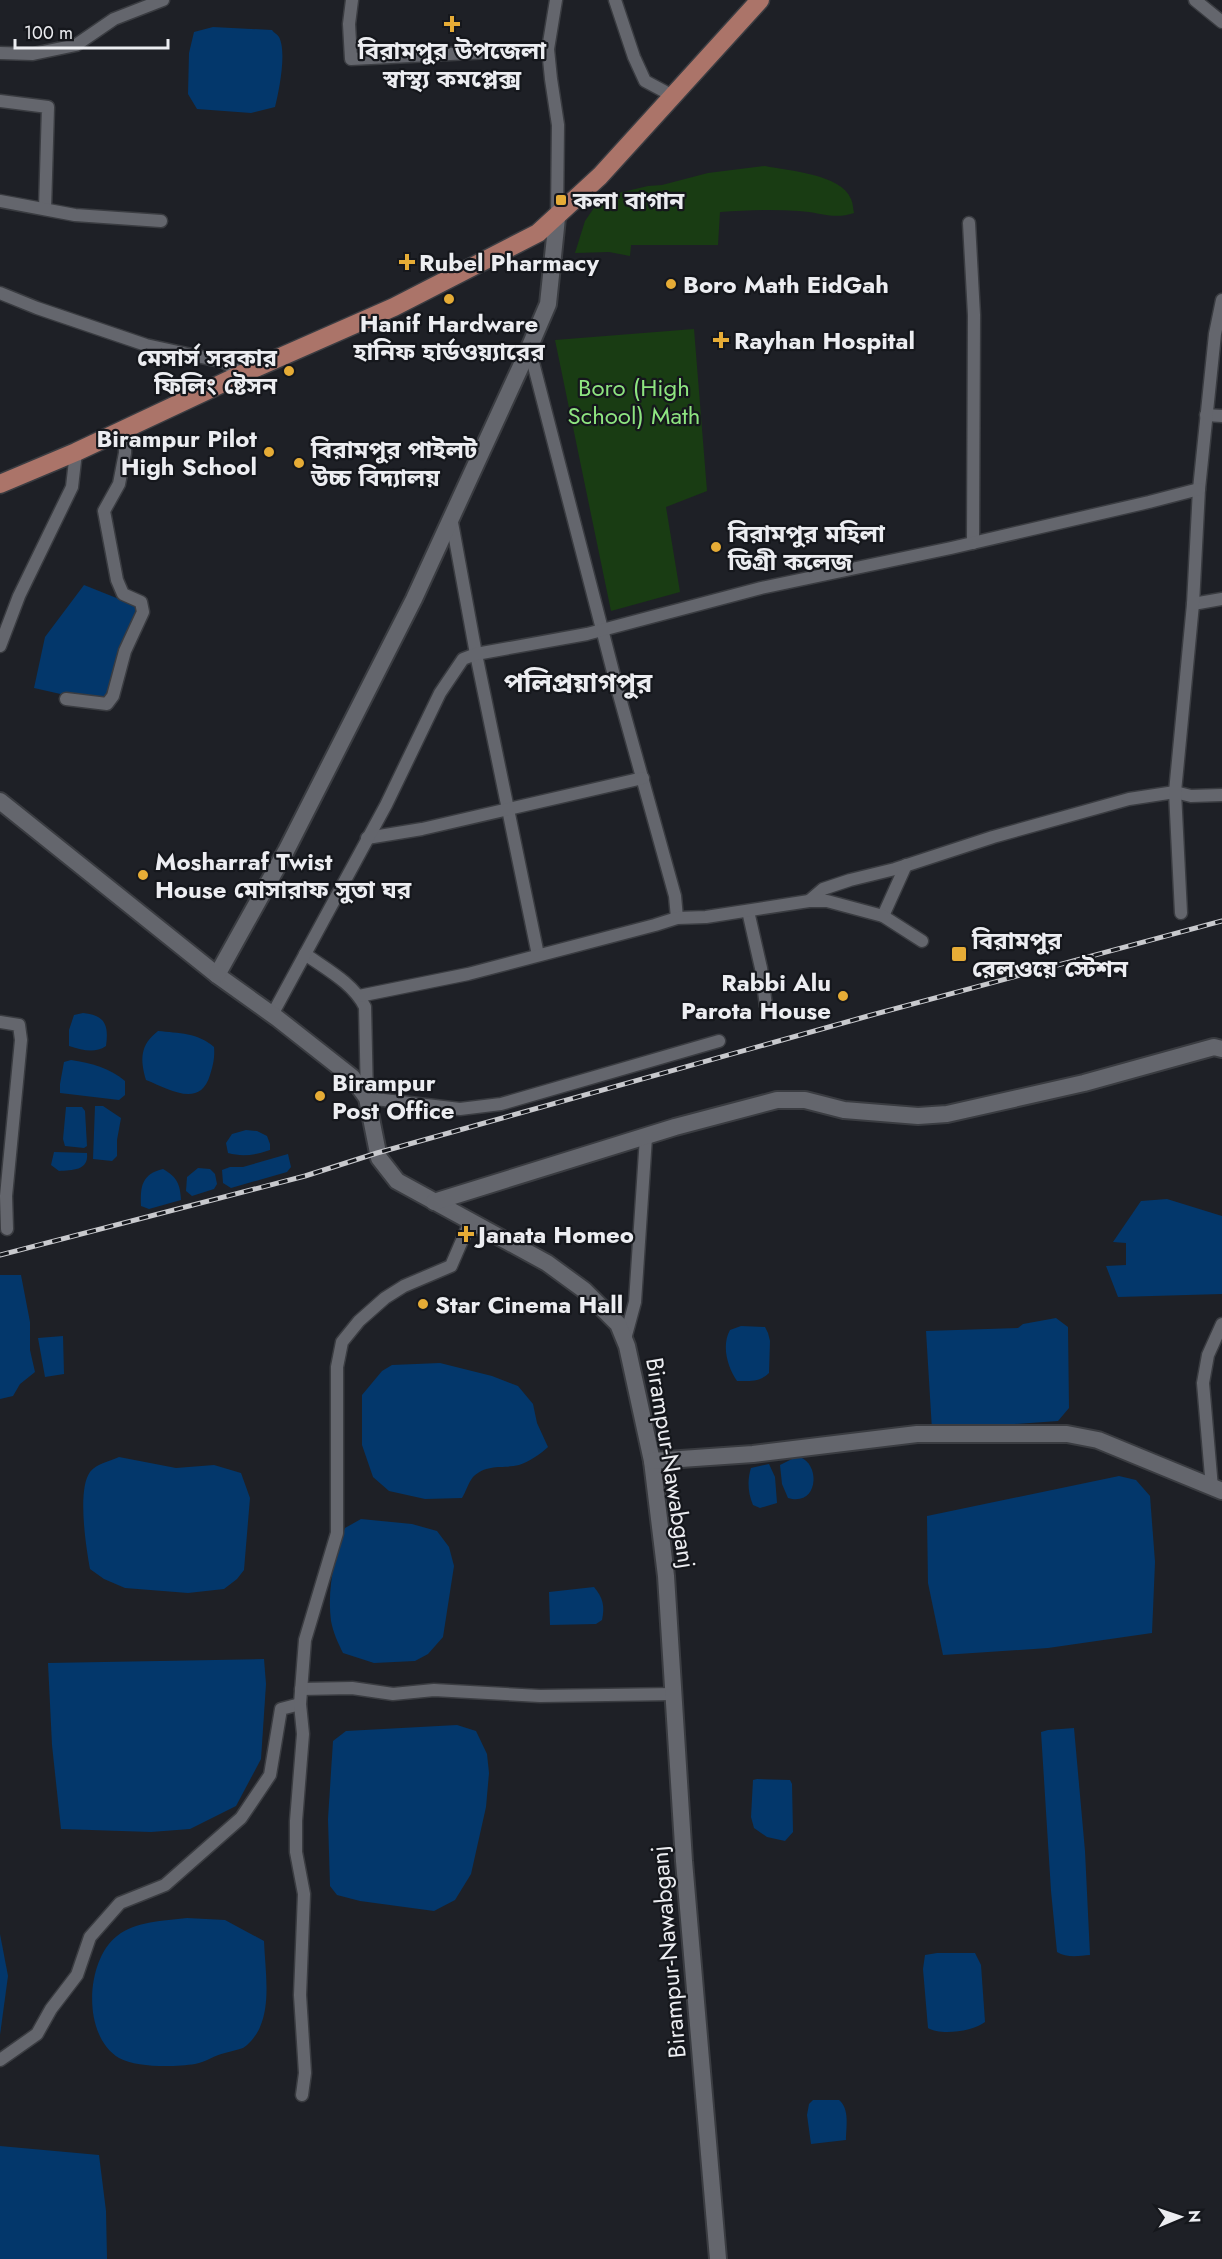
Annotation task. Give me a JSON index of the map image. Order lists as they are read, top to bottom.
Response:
{
  "streets": {
    "street": ["Birampur-Nawabganj"]
  },
  "districts": ["পলিপ্রয়াগপুর"],
  "parks": ["Boro (High School) Math"],
  "places": {
    "health": [
      "বিরামপুর উপজেলা স্বাস্থ্য কমপ্লেক্স",
      "Rubel Pharmacy",
      "Rayhan Hospital",
      "Janata Homeo"
    ],
    "transit": ["কলা বাগান", "বিরামপুর রেলওয়ে স্টেশন"],
    "other": [
      "Boro Math EidGah",
      "Hanif Hardware হানিফ হার্ডওয়্যারের",
      "মেসার্স সরকার ফিলিং ষ্টেসন",
      "Birampur Pilot High School",
      "বিরামপুর পাইলট উচ্চ বিদ্যালয়",
      "বিরামপুর মহিলা ডিগ্রী কলেজ",
      "Mosharraf Twist House মোসারাফ সুতা ঘর",
      "Rabbi Alu Parota House",
      "Birampur Post Office",
      "Star Cinema Hall"
    ]
  },
  "scale_bar": "100 m",
  "north": "right"
}
